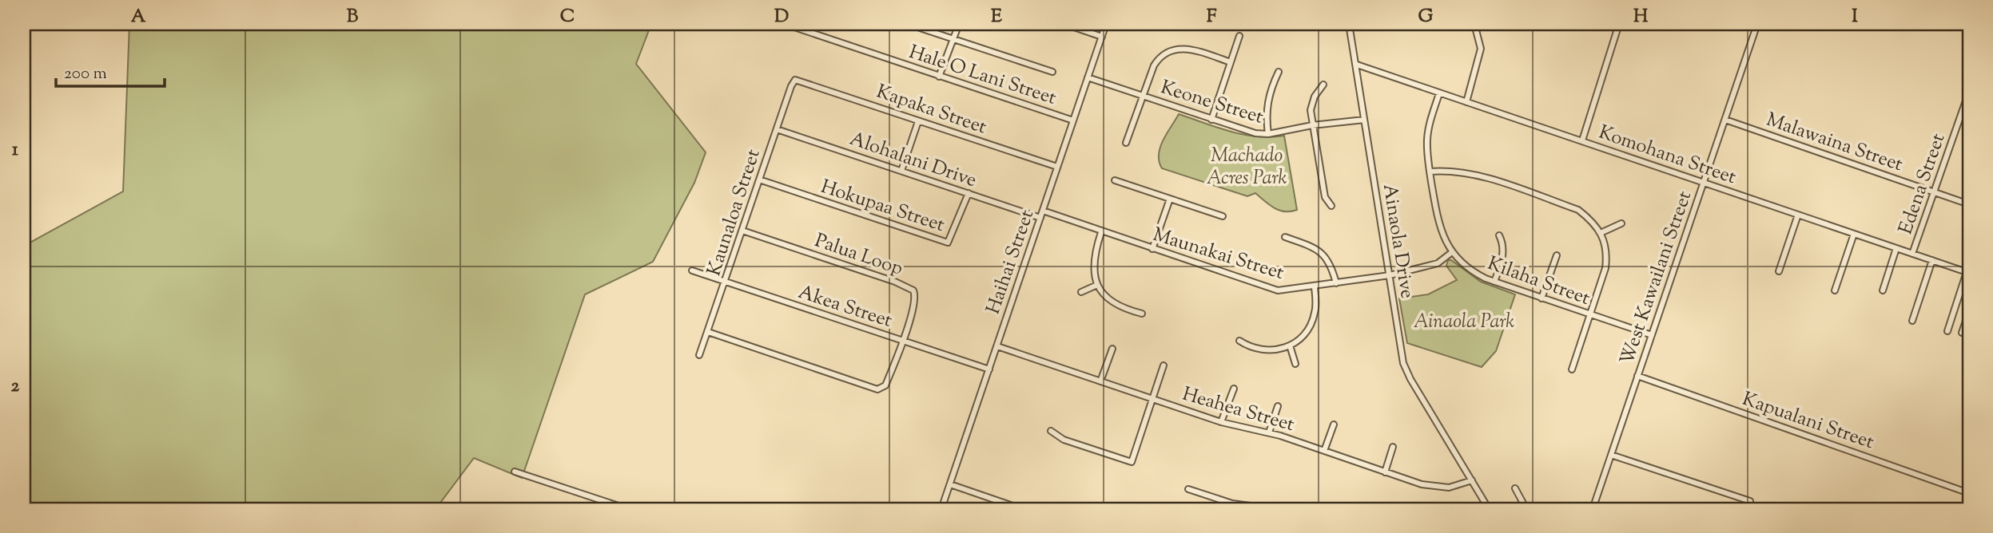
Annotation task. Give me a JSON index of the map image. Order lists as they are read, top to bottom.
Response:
{
  "streets": {
    "street": [
      "Hale O Lani Street",
      "Keone Street",
      "Kapaka Street",
      "Malawaina Street",
      "Komohana Street",
      "Alohalani Drive",
      "Edena Street",
      "Hokupaa Street",
      "Kaunaloa Street",
      "Ainaola Drive",
      "Maunakai Street",
      "Palua Loop",
      "Haihai Street",
      "West Kawailani Street",
      "Kilaha Street",
      "Akea Street",
      "Heahea Street",
      "Kapualani Street"
    ]
  },
  "crossings": [
    ["Hale O Lani Street", "Haihai Street"],
    ["Keone Street", "Ainaola Drive"],
    ["Keone Street", "Haihai Street"],
    ["Kapaka Street", "Kaunaloa Street"],
    ["Kapaka Street", "Haihai Street"],
    ["Malawaina Street", "Edena Street"],
    ["Malawaina Street", "West Kawailani Street"],
    ["Komohana Street", "Edena Street"],
    ["Komohana Street", "Ainaola Drive"],
    ["Komohana Street", "West Kawailani Street"],
    ["Komohana Street", "Kilaha Street"],
    ["Alohalani Drive", "Hokupaa Street"],
    ["Alohalani Drive", "Kaunaloa Street"],
    ["Alohalani Drive", "Haihai Street"],
    ["Hokupaa Street", "Kaunaloa Street"],
    ["Kaunaloa Street", "Palua Loop"],
    ["Kaunaloa Street", "Akea Street"],
    ["Ainaola Drive", "Maunakai Street"],
    ["Ainaola Drive", "Heahea Street"],
    ["Maunakai Street", "Haihai Street"],
    ["Maunakai Street", "Kilaha Street"],
    ["Palua Loop", "Akea Street"],
    ["Haihai Street", "Akea Street"],
    ["Haihai Street", "Heahea Street"],
    ["West Kawailani Street", "Kilaha Street"],
    ["West Kawailani Street", "Kapualani Street"]
  ],
  "parks": ["Machado Acres Park", "Ainaola Park"],
  "scale_bar": "200 m",
  "grid": {
    "columns": [
      "A",
      "B",
      "C",
      "D",
      "E",
      "F",
      "G",
      "H",
      "I"
    ],
    "rows": ["1", "2"]
  }
}
